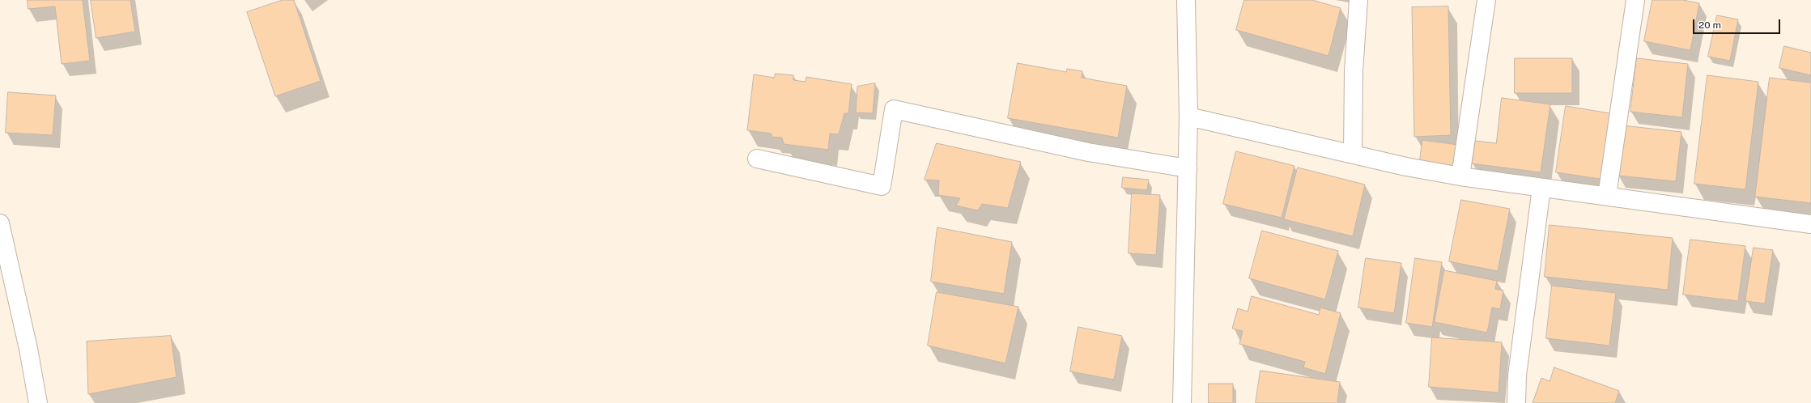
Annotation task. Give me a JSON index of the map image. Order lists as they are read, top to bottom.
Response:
{
  "scale_bar": "20 m"
}
